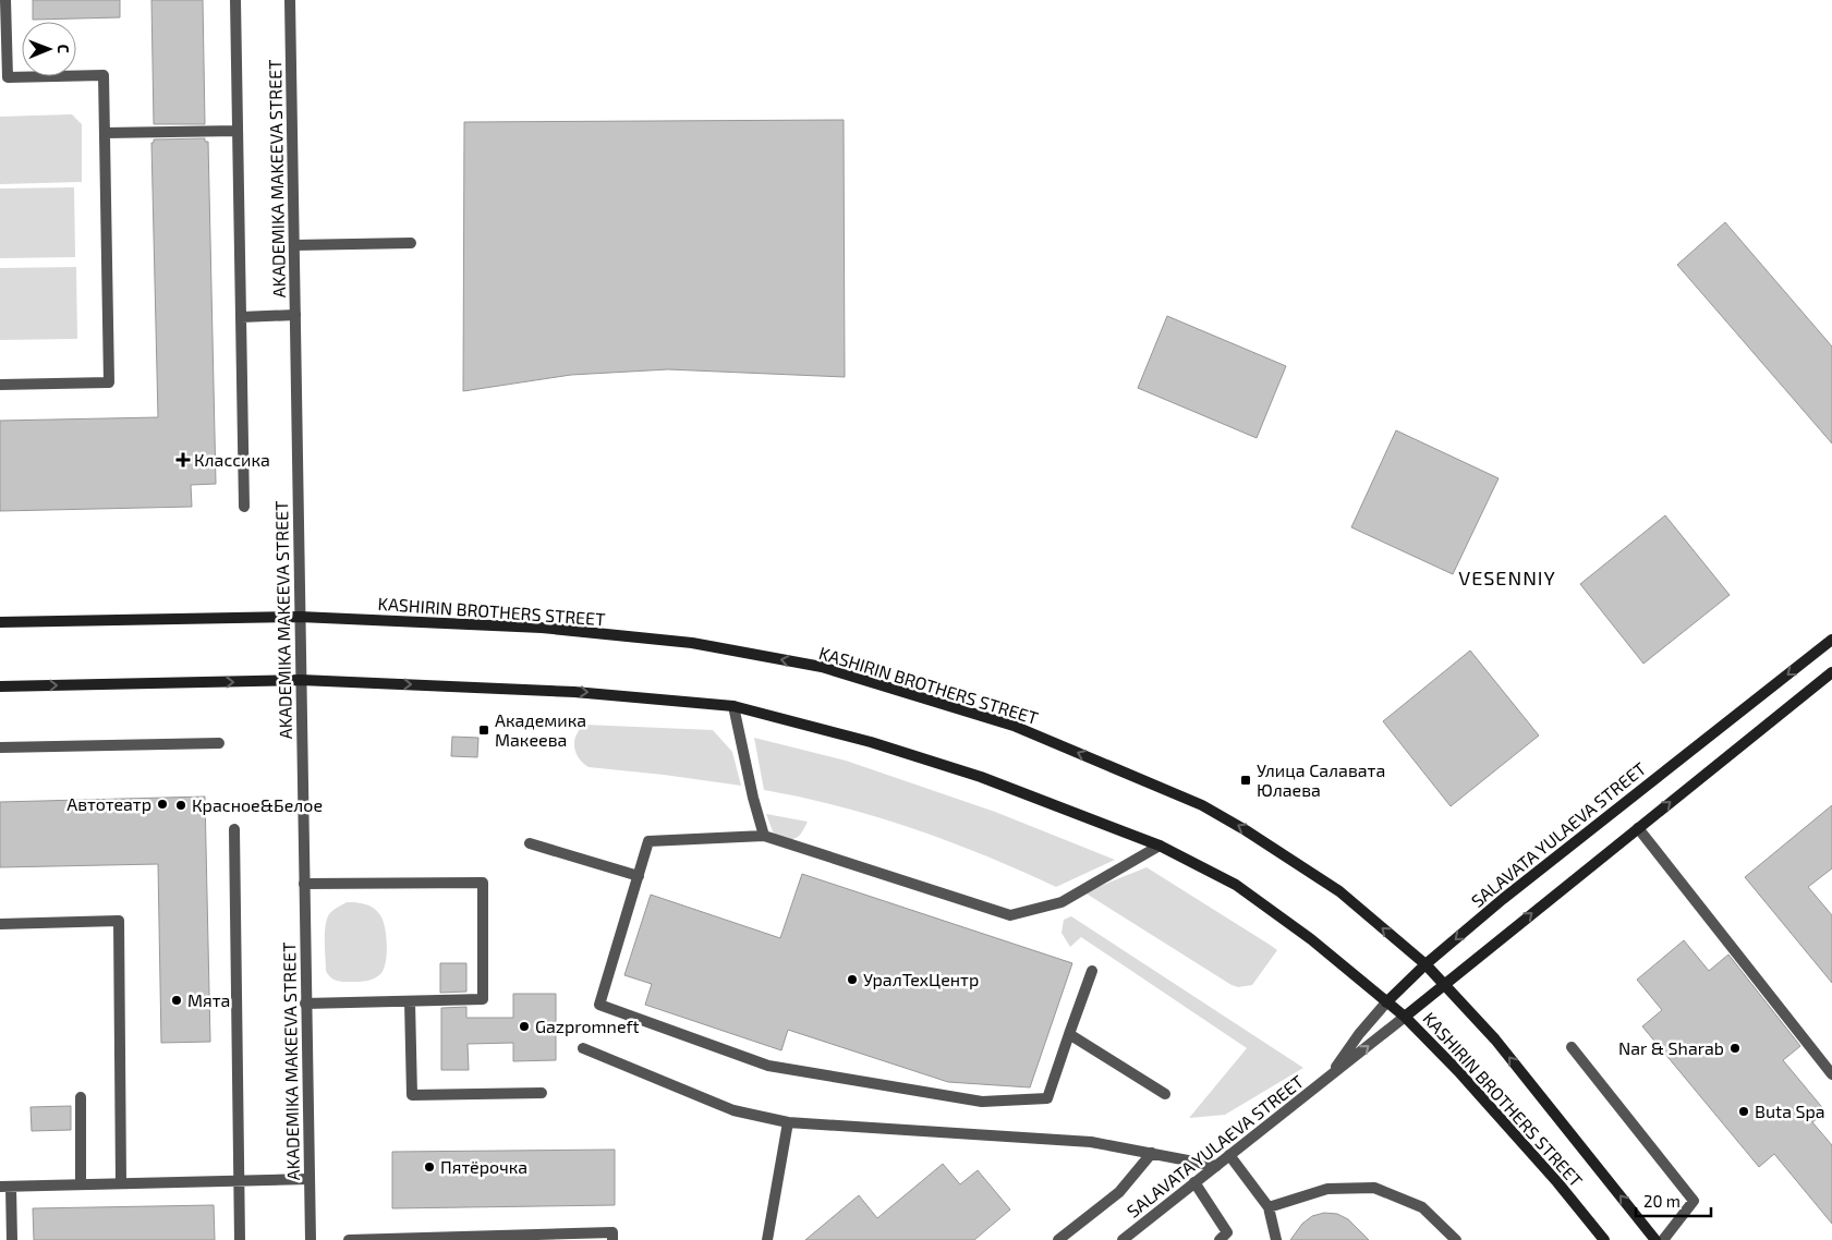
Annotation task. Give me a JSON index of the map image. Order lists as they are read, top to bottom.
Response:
{
  "streets": {
    "main road": ["KASHIRIN BROTHERS STREET", "SALAVATA YULAEVA STREET"],
    "street": ["AKADEMIKA MAKEEVA STREET"]
  },
  "crossings": [
    ["AKADEMIKA MAKEEVA STREET", "KASHIRIN BROTHERS STREET"],
    ["KASHIRIN BROTHERS STREET", "SALAVATA YULAEVA STREET"]
  ],
  "districts": ["VESENNIY"],
  "places": {
    "health": ["Классика"],
    "transit": ["Академика Макеева", "Улица Салавата Юлаева"],
    "other": [
      "Автотеатр",
      "Красное&Белое",
      "УралТехЦентр",
      "Мята",
      "Gazpromneft",
      "Nar & Sharab",
      "Buta Spa",
      "Пятёрочка"
    ]
  },
  "scale_bar": "20 m",
  "north": "right"
}
